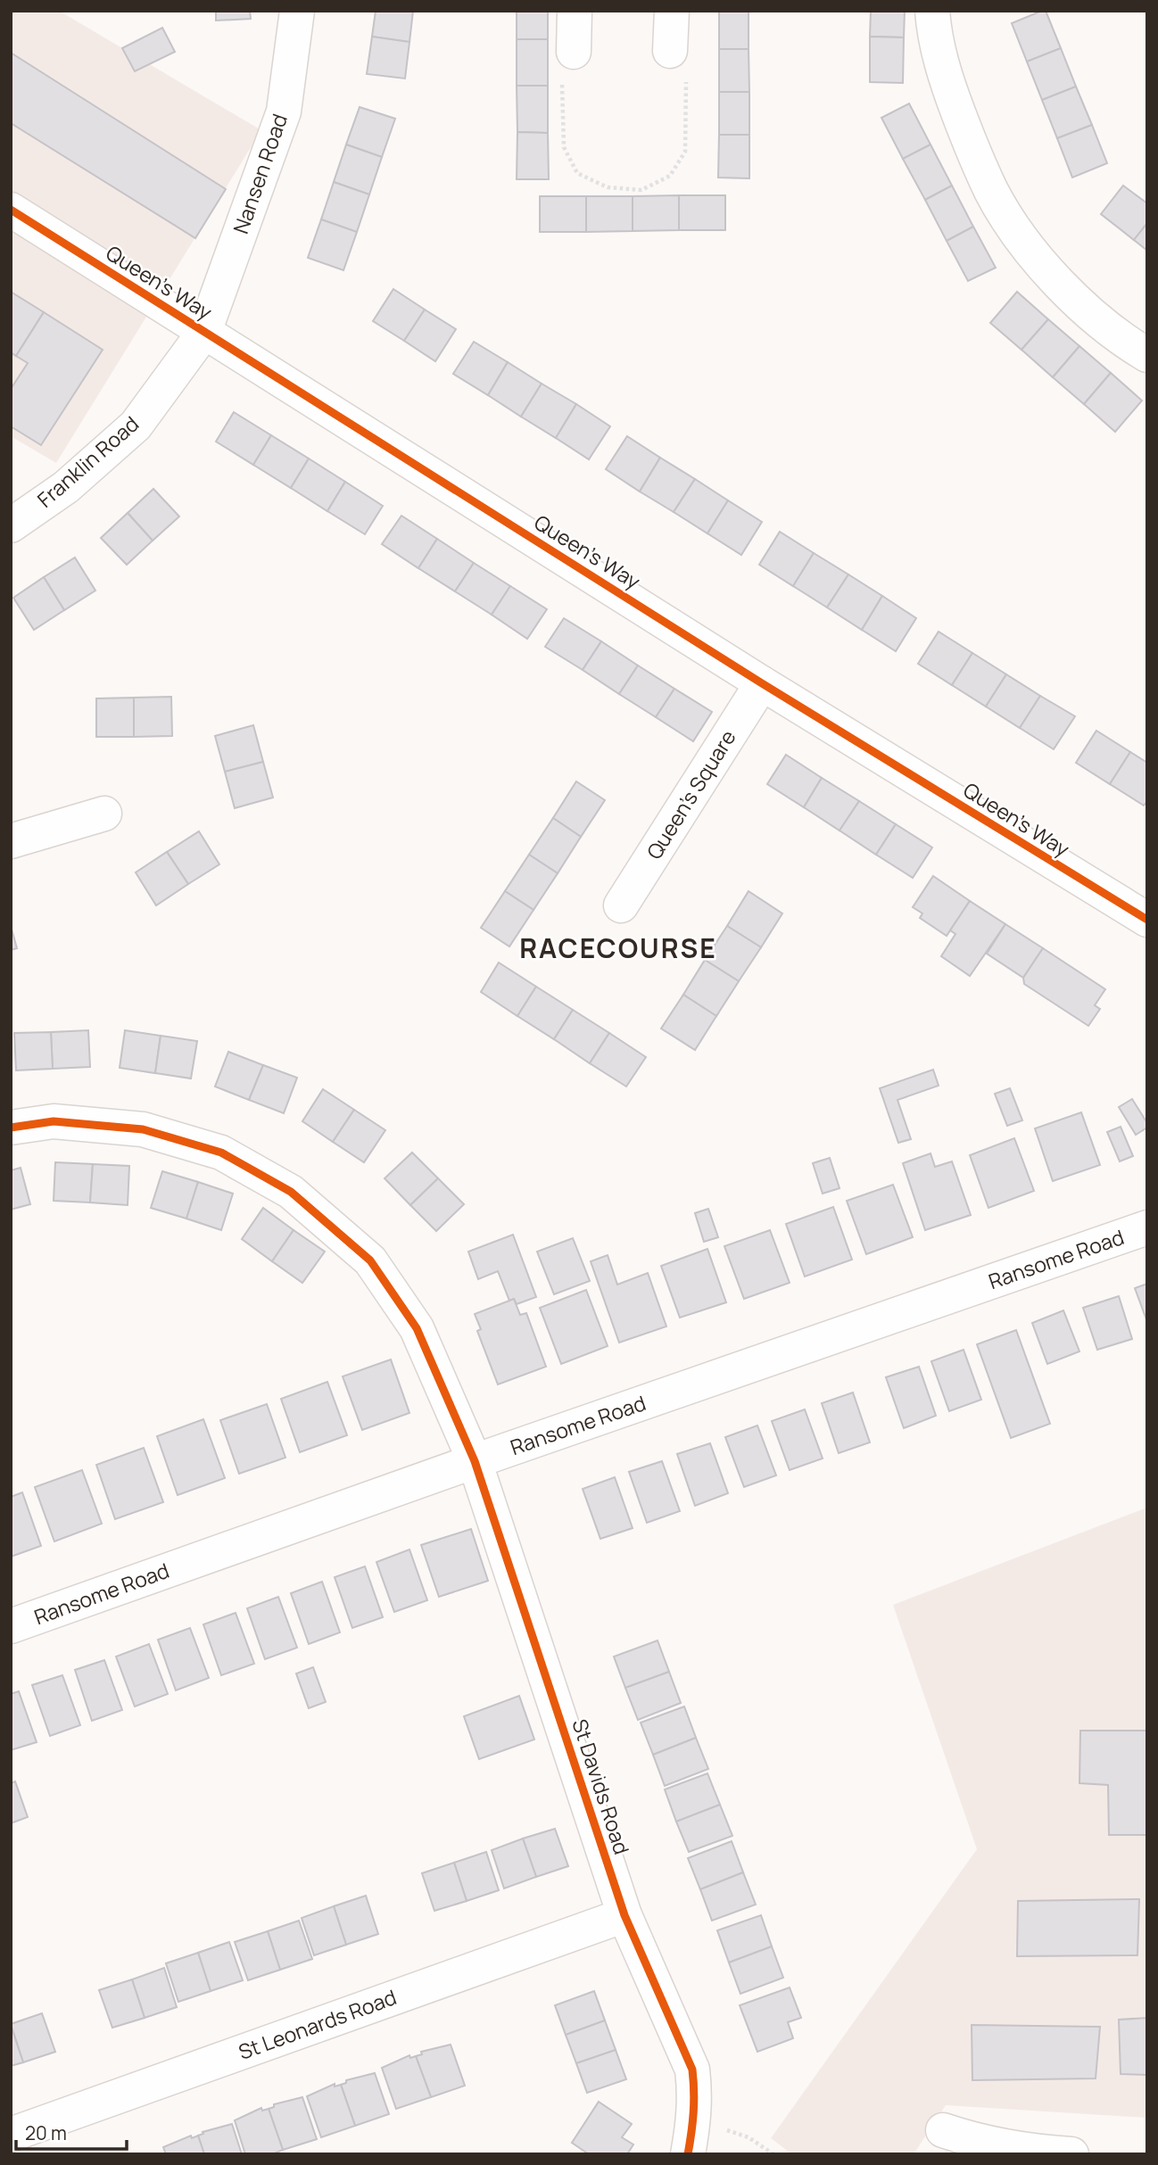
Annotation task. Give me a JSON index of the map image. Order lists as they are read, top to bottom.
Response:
{
  "streets": {
    "street": [
      "Nansen Road",
      "Queen's Way",
      "Franklin Road",
      "Queen's Square",
      "Ransome Road",
      "St Davids Road",
      "St Leonards Road"
    ]
  },
  "crossings": [
    ["Nansen Road", "Queen's Way"],
    ["Nansen Road", "Franklin Road"],
    ["Queen's Way", "Franklin Road"],
    ["Queen's Way", "Queen's Square"],
    ["Ransome Road", "St Davids Road"],
    ["St Davids Road", "St Leonards Road"]
  ],
  "districts": ["RACECOURSE"],
  "scale_bar": "20 m"
}
